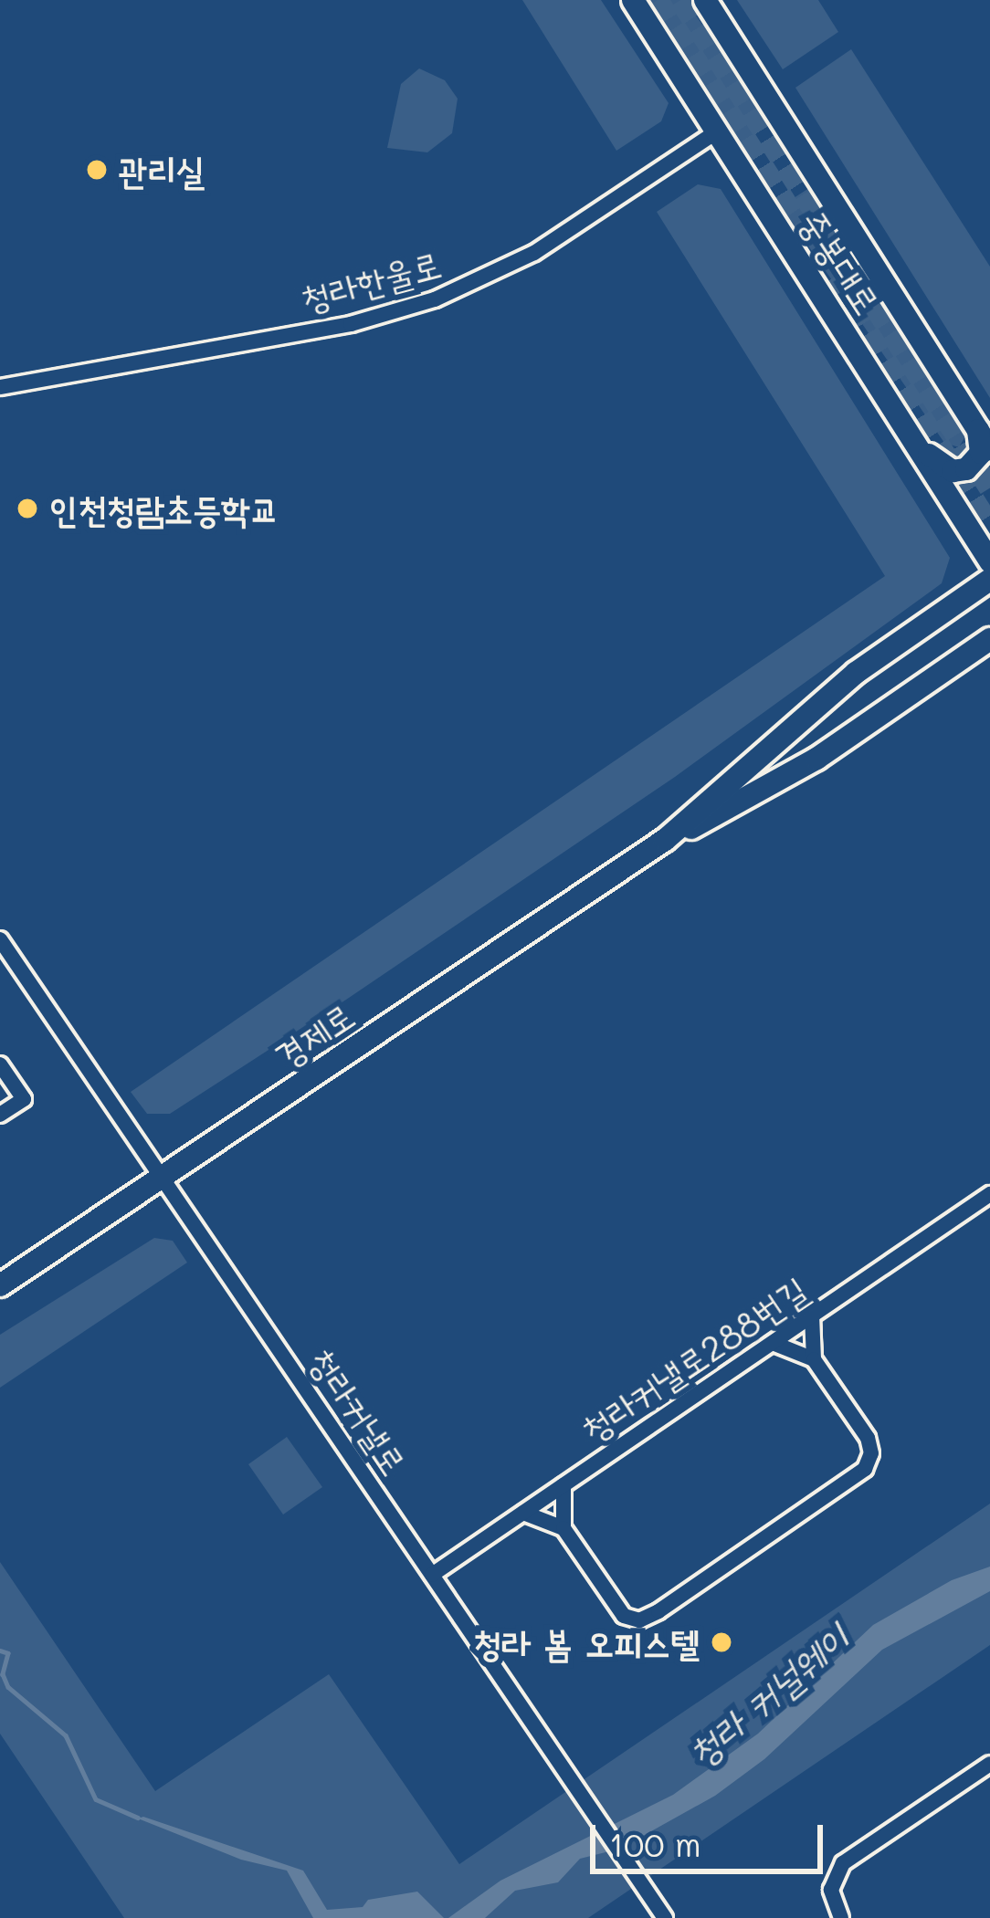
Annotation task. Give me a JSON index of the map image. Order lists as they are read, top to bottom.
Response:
{
  "streets": {
    "main road": ["중봉대로", "경제로"],
    "street": ["청라한울로", "청라커낼로288번길", "청라커낼로"]
  },
  "crossings": [
    ["중봉대로", "청라한울로"],
    ["경제로", "청라커낼로"],
    ["청라커낼로288번길", "청라커낼로"]
  ],
  "water": ["청라 커널웨이"],
  "places": ["관리실", "인천청람초등학교", "청라 봄 오피스텔"],
  "scale_bar": "100 m"
}
